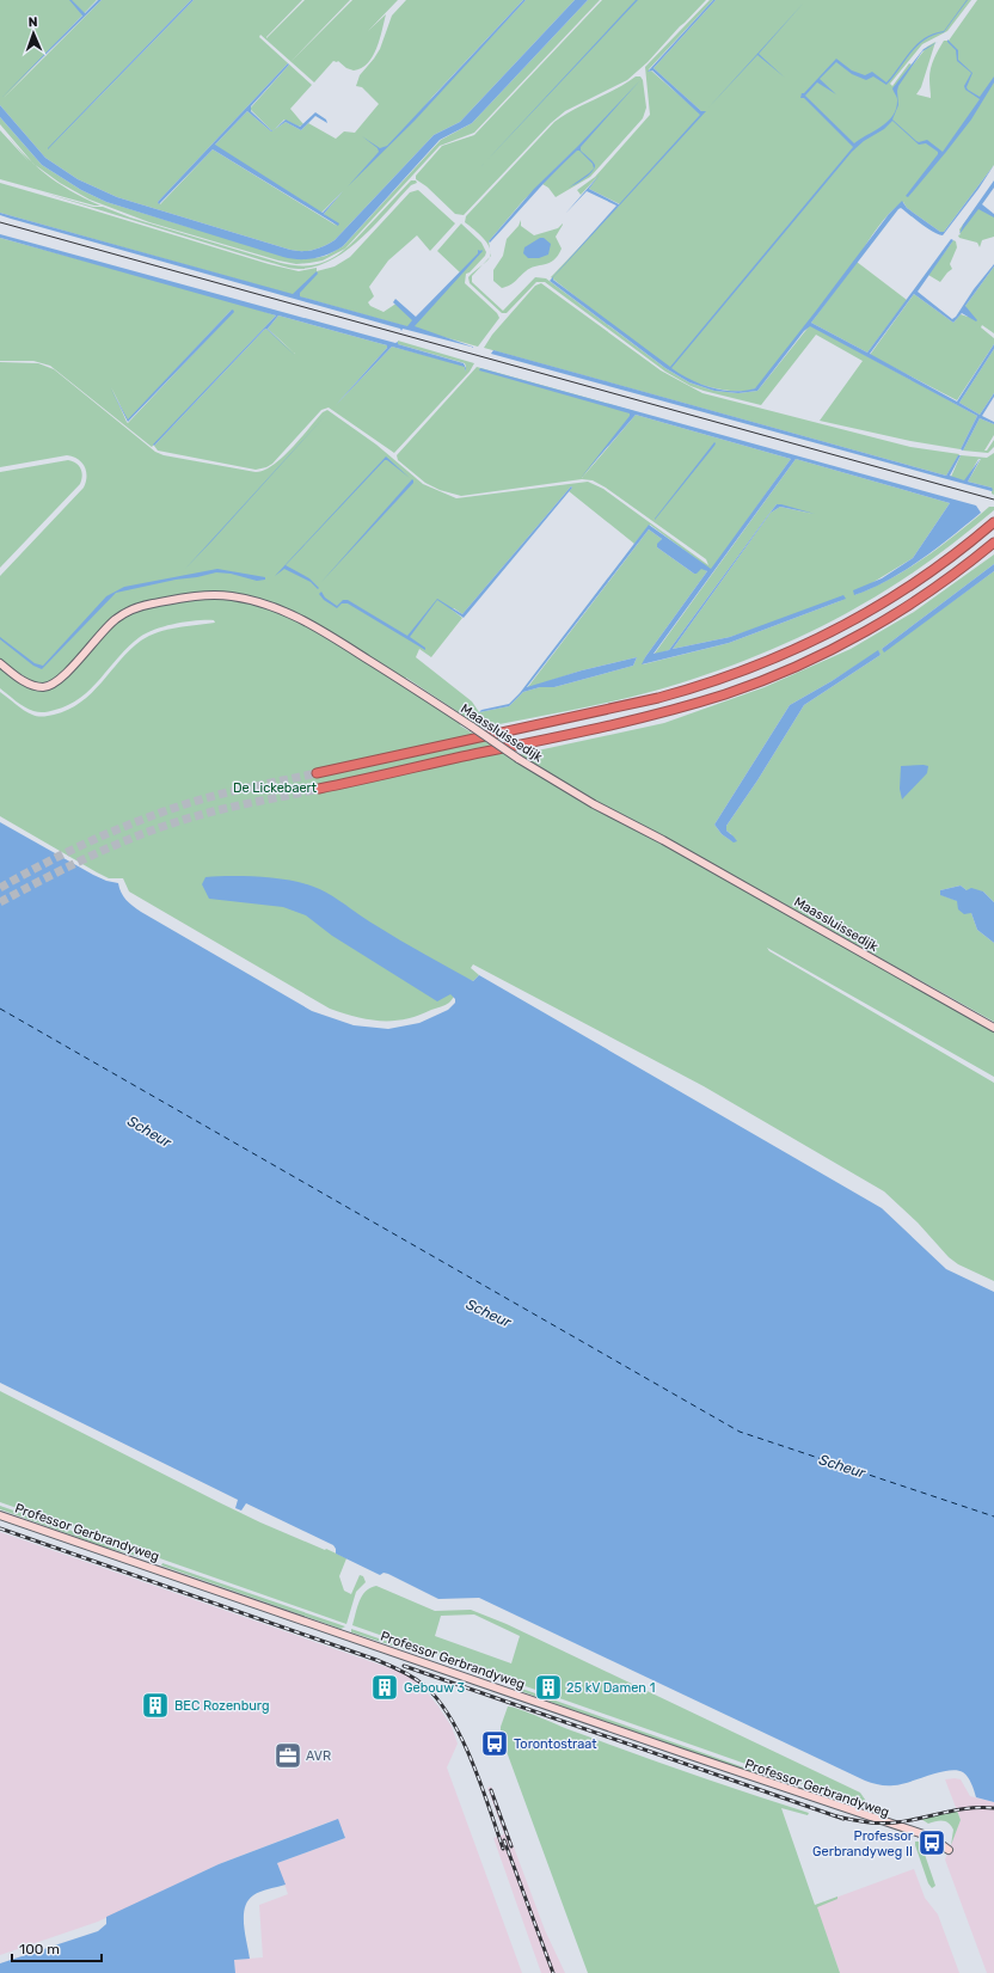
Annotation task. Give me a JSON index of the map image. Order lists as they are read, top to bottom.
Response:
{
  "streets": {
    "street": ["Maassluissedijk", "Professor Gerbrandyweg"]
  },
  "water": ["Scheur"],
  "parks": ["De Lickebaert"],
  "places": {
    "building": ["Gebouw 3", "25 kV Damen 1", "BEC Rozenburg"],
    "bus stop": ["Torontostraat", "Professor Gerbrandyweg II"],
    "office": ["AVR"]
  },
  "scale_bar": "100 m",
  "north": "top"
}
